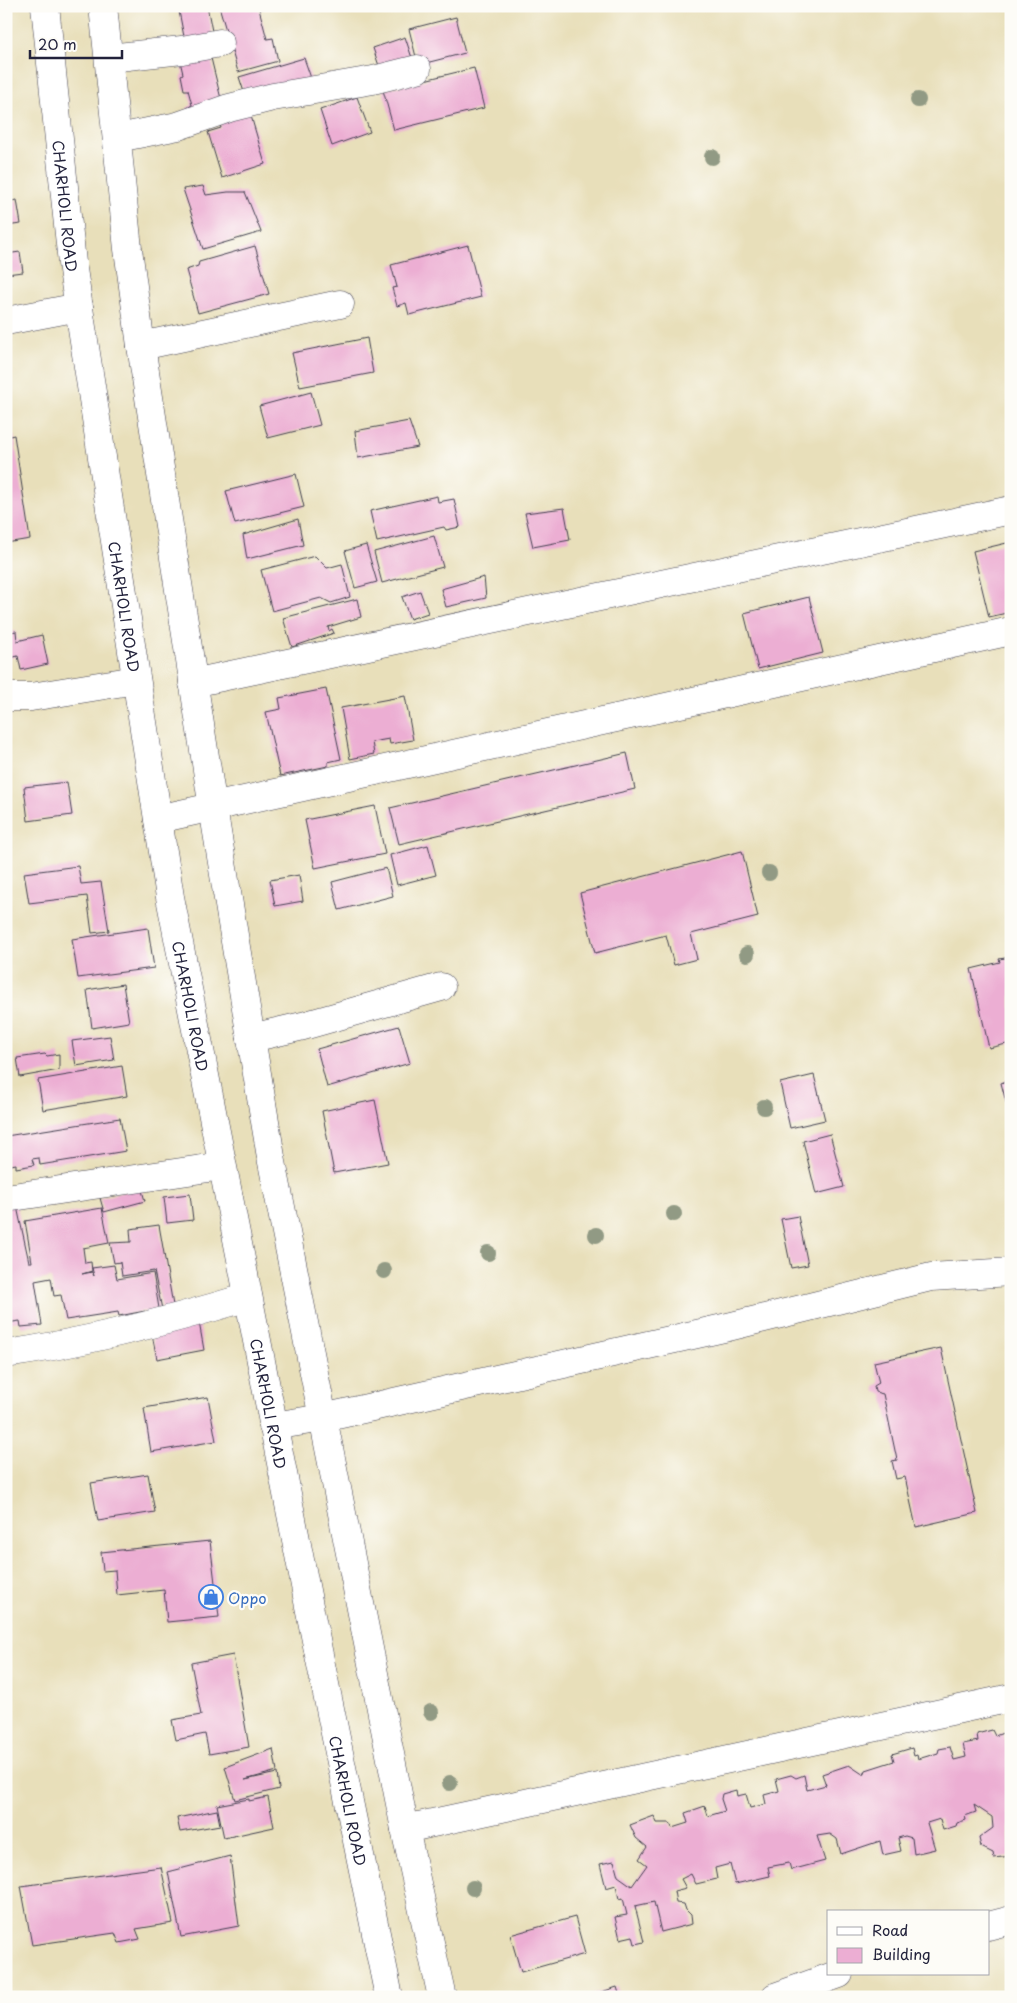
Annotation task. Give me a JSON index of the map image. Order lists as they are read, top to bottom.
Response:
{
  "streets": {
    "street": ["CHARHOLI ROAD"]
  },
  "places": {
    "shop": ["Oppo"]
  },
  "legend": ["Road", "Building"],
  "scale_bar": "20 m"
}
